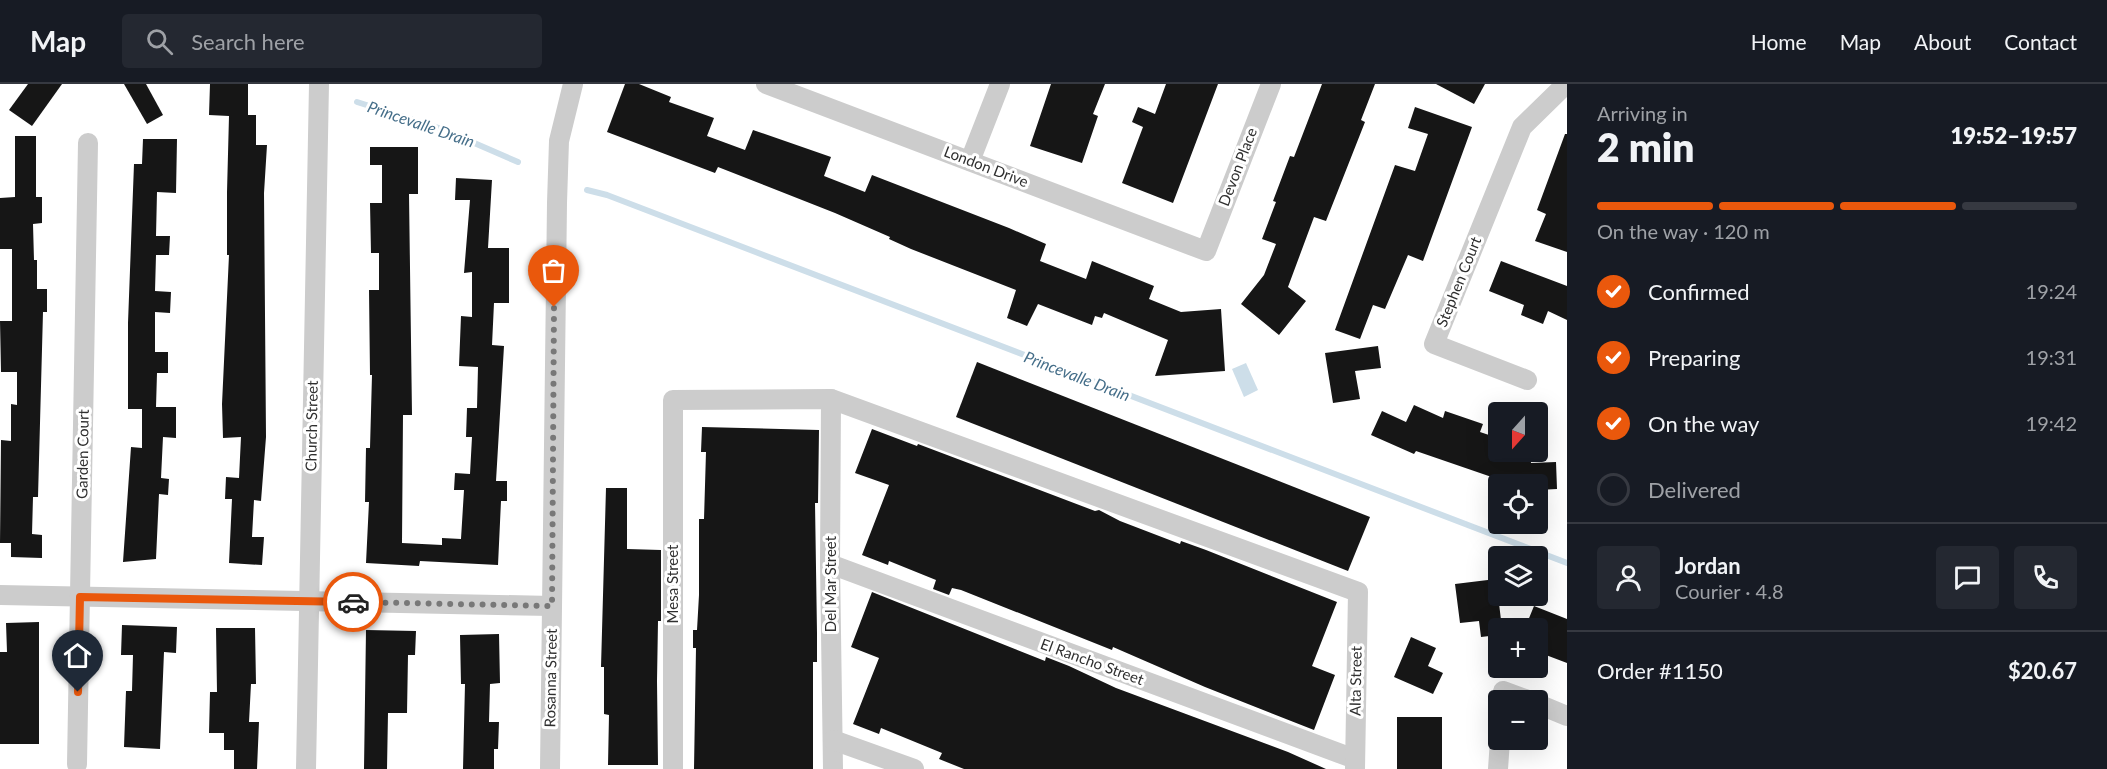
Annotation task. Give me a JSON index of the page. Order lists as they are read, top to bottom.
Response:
{
  "streets": {
    "street": [
      "London Drive",
      "Devon Place",
      "Stephen Court",
      "Church Street",
      "Garden Court",
      "Mesa Street",
      "Del Mar Street",
      "El Rancho Street",
      "Rosanna Street",
      "Alta Street"
    ]
  },
  "crossings": [
    ["London Drive", "Devon Place"],
    ["Mesa Street", "Del Mar Street"],
    ["Mesa Street", "Alta Street"],
    ["Del Mar Street", "El Rancho Street"],
    ["Del Mar Street", "Alta Street"],
    ["El Rancho Street", "Alta Street"]
  ],
  "water": ["Princevalle Drain"],
  "north": "bottom",
  "page": {
    "header": "Map",
    "search": "Search here",
    "nav": [
      "Home",
      "Map",
      "About",
      "Contact"
    ],
    "heading": ["2 min", "Arriving in", "19:52–19:57"],
    "panel": [
      "Jordan",
      "Courier · 4.8",
      "Order #1150",
      "$20.67"
    ],
    "bar": "On the way · 120 m",
    "list": [
      ["Confirmed", "19:24"],
      ["Preparing", "19:31"],
      ["On the way", "19:42"],
      "Delivered"
    ],
    "map_buttons": ["+", "−"]
  }
}
